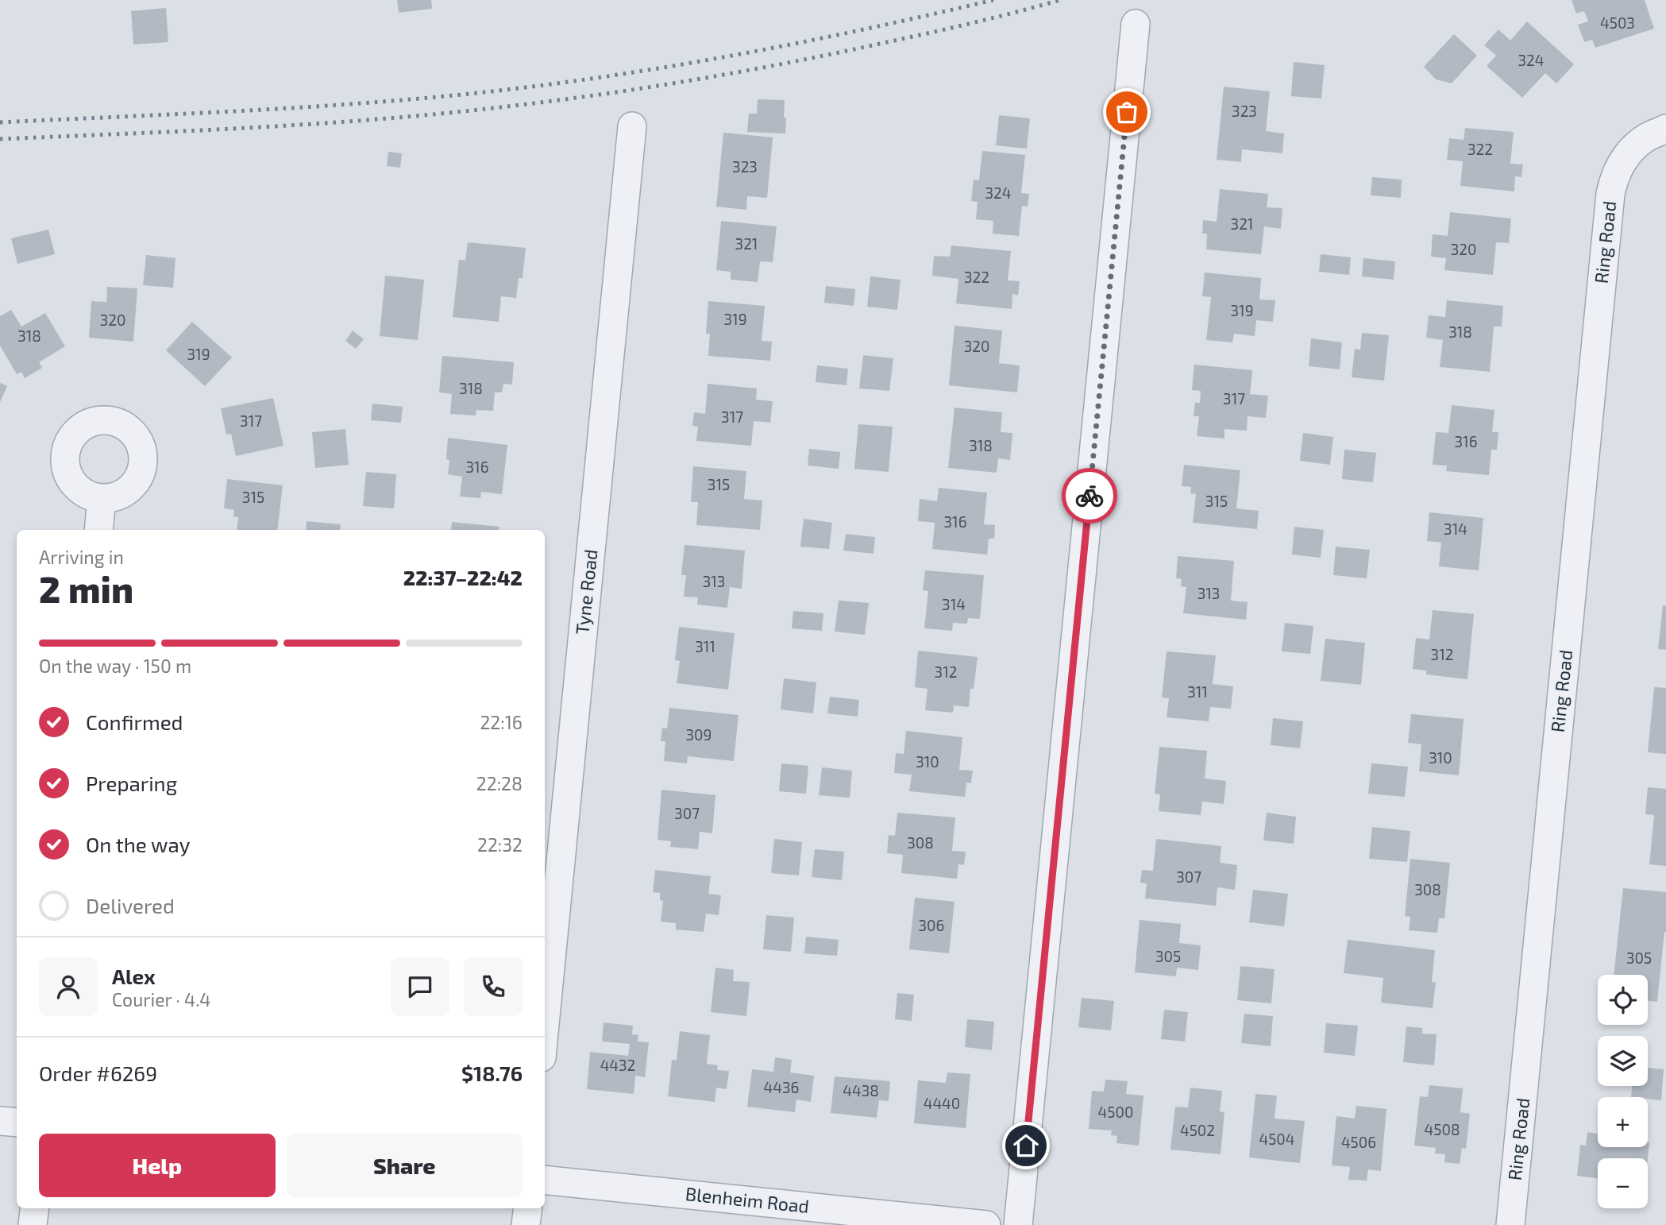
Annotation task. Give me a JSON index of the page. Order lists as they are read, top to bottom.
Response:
{
  "streets": {
    "street": ["Ring Road", "Tyne Road", "Blenheim Road"]
  },
  "house_numbers": [
    "4503",
    "324",
    "323",
    "322",
    "323",
    "324",
    "321",
    "321",
    "320",
    "322",
    "319",
    "319",
    "320",
    "318",
    "318",
    "320",
    "319",
    "318",
    "317",
    "317",
    "317",
    "316",
    "318",
    "316",
    "315",
    "315",
    "315",
    "316",
    "314",
    "313",
    "313",
    "314",
    "311",
    "312",
    "312",
    "311",
    "309",
    "310",
    "310",
    "307",
    "308",
    "307",
    "308",
    "306",
    "305",
    "305",
    "4432",
    "4436",
    "4438",
    "4440",
    "4500",
    "4508",
    "4502",
    "4504",
    "4506"
  ],
  "page": {
    "heading": ["2 min", "Arriving in", "22:37–22:42"],
    "panel": [
      "Alex",
      "Courier · 4.4",
      "Order #6269",
      "$18.76"
    ],
    "bar": "On the way · 150 m",
    "list": [
      ["Confirmed", "22:16"],
      ["Preparing", "22:28"],
      ["On the way", "22:32"],
      "Delivered"
    ],
    "map_buttons": ["+", "−"],
    "buttons": ["Help", "Share"]
  }
}
